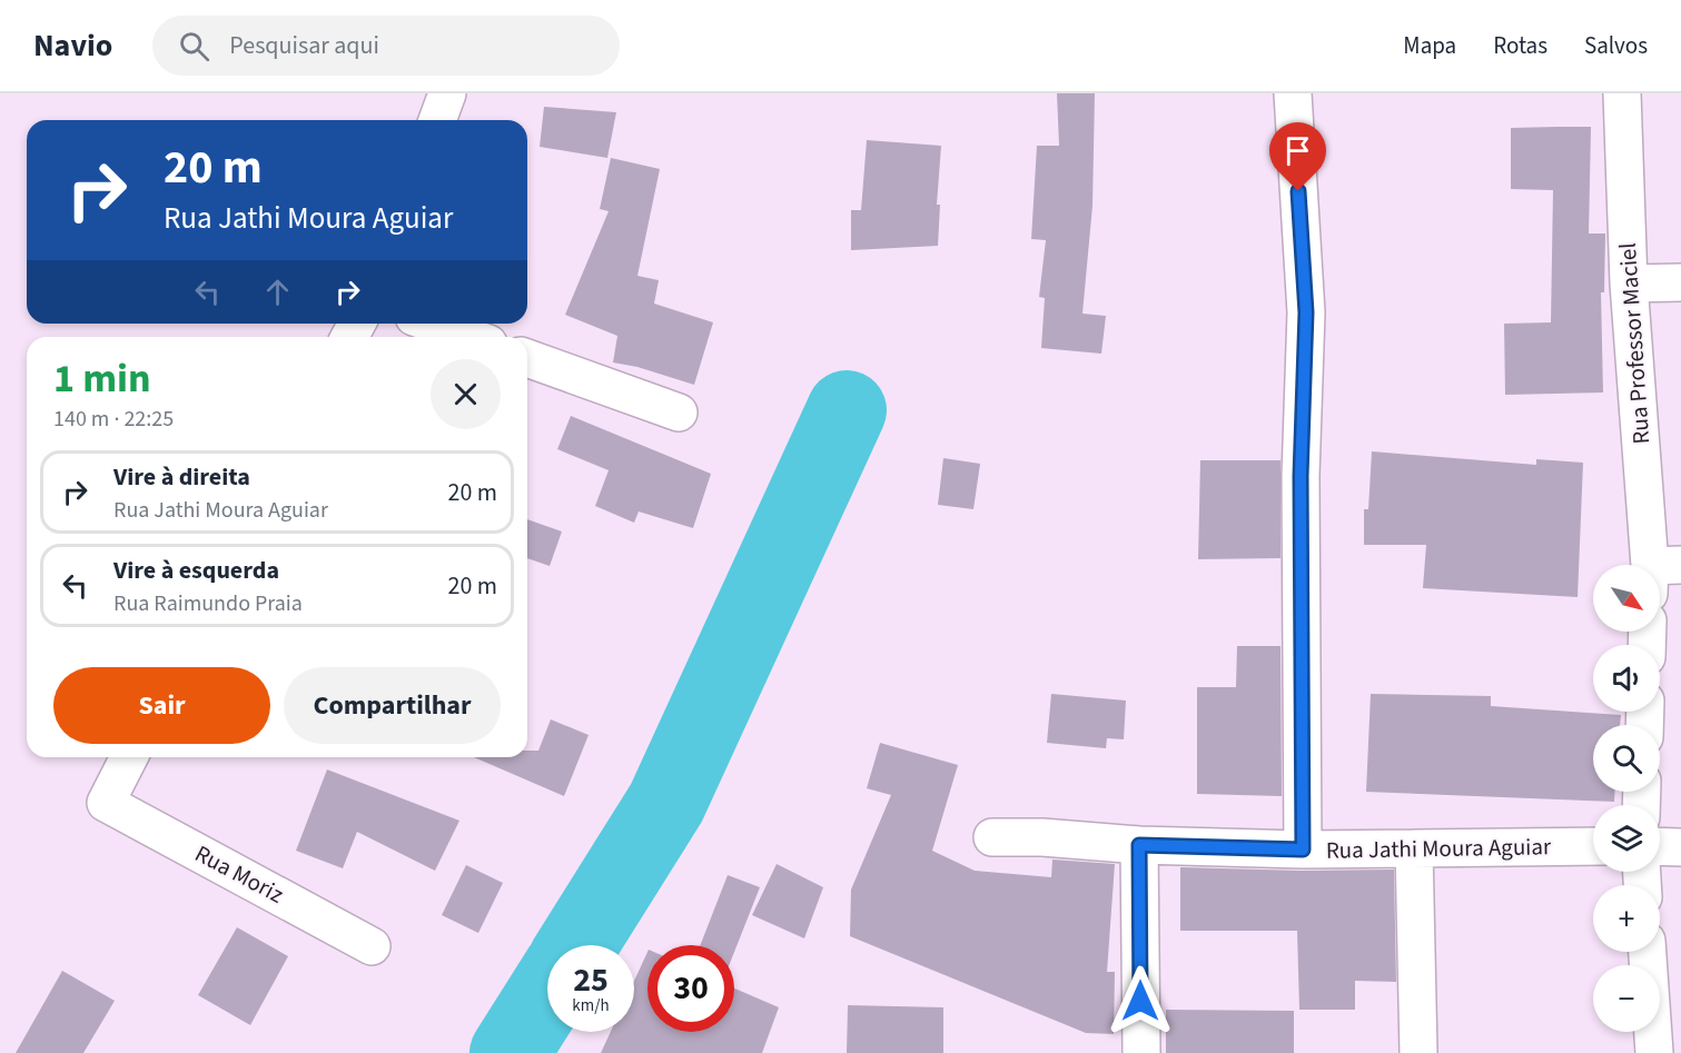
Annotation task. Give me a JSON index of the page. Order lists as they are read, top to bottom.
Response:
{
  "streets": {
    "street": ["Rua Professor Maciel", "Rua Jathi Moura Aguiar", "Rua Moriz"]
  },
  "north": "bottom right",
  "page": {
    "header": "Navio",
    "search": "Pesquisar aqui",
    "nav": ["Mapa", "Rotas", "Salvos"],
    "turn": ["20 m", "Rua Jathi Moura Aguiar"],
    "heading": ["1 min", "140 m · 22:25"],
    "list": [
      {
        "name": "Vire à direita",
        "note": "Rua Jathi Moura Aguiar",
        "value": "20 m"
      },
      {
        "name": "Vire à esquerda",
        "note": "Rua Raimundo Praia",
        "value": "20 m"
      }
    ],
    "map_buttons": ["+", "−"],
    "buttons": ["Sair", "Compartilhar"],
    "speed": "25 km/h",
    "limit": "30"
  }
}
